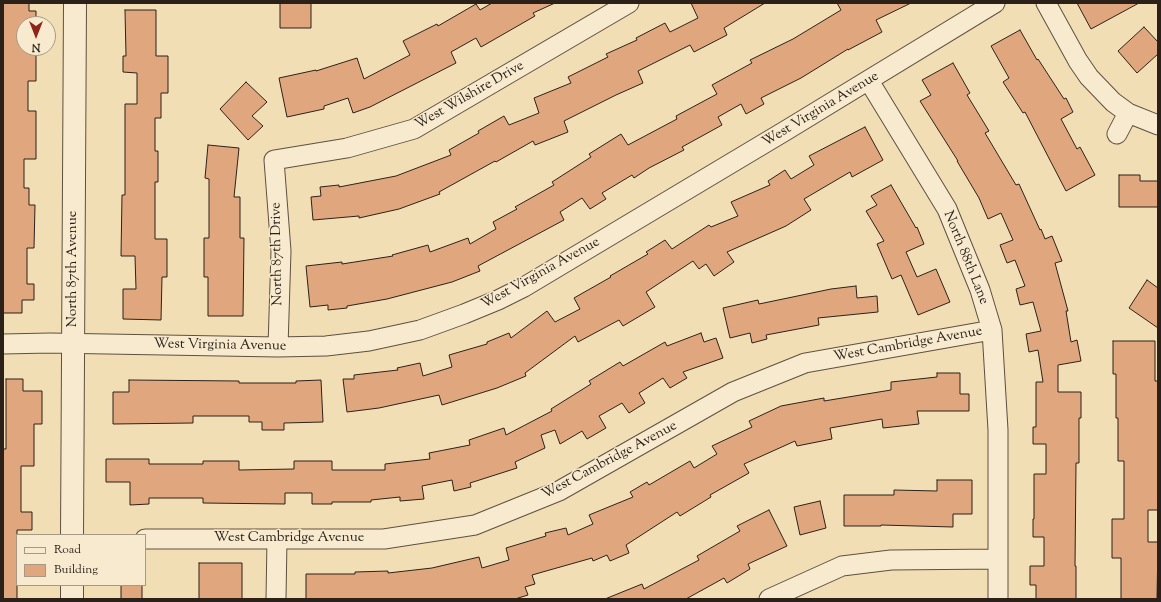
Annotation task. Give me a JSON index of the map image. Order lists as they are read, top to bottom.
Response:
{
  "streets": {
    "street": [
      "West Wilshire Drive",
      "West Virginia Avenue",
      "North 87th Drive",
      "North 88th Lane",
      "North 87th Avenue",
      "West Cambridge Avenue"
    ]
  },
  "crossings": [
    ["West Wilshire Drive", "North 87th Drive"],
    ["West Virginia Avenue", "North 87th Drive"],
    ["West Virginia Avenue", "North 88th Lane"],
    ["West Virginia Avenue", "North 87th Avenue"],
    ["North 88th Lane", "West Cambridge Avenue"]
  ],
  "legend": ["Road", "Building"],
  "north": "bottom"
}
